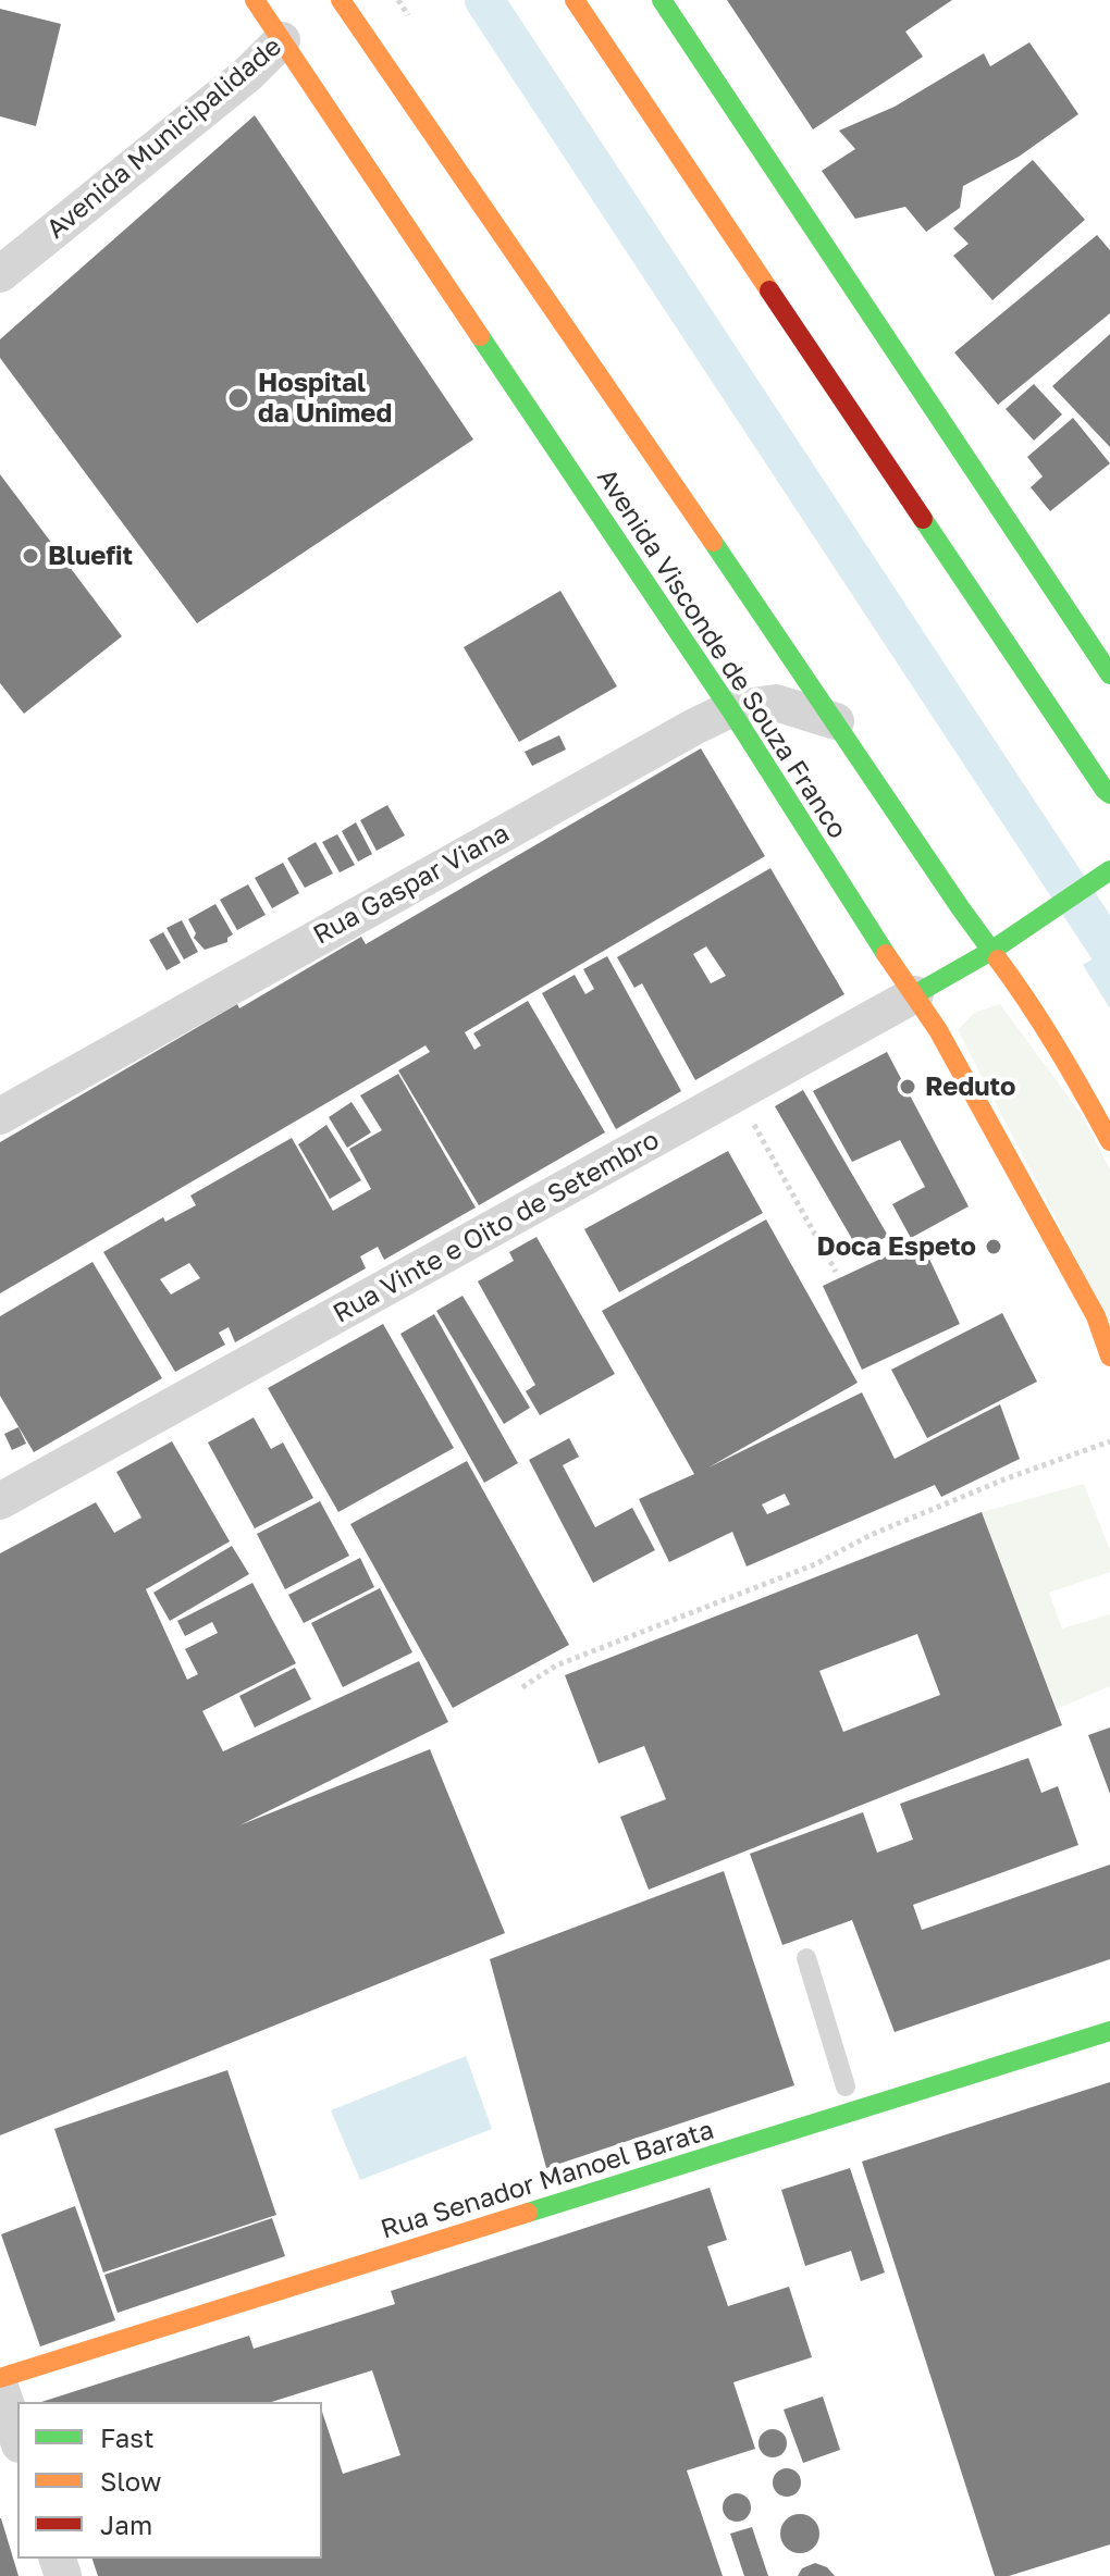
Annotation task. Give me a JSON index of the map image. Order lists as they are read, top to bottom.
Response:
{
  "streets": {
    "main road": ["Avenida Visconde de Souza Franco", "Rua Vinte e Oito de Setembro", "Rua Senador Manoel Barata"],
    "street": ["Avenida Municipalidade", "Rua Gaspar Viana"]
  },
  "crossings": [
    ["Avenida Municipalidade", "Avenida Visconde de Souza Franco"],
    ["Avenida Visconde de Souza Franco", "Rua Gaspar Viana"],
    ["Avenida Visconde de Souza Franco", "Rua Vinte e Oito de Setembro"]
  ],
  "places": [
    "Hospital da Unimed",
    "Bluefit",
    "Reduto",
    "Doca Espeto"
  ],
  "legend": ["Fast", "Slow", "Jam"]
}
